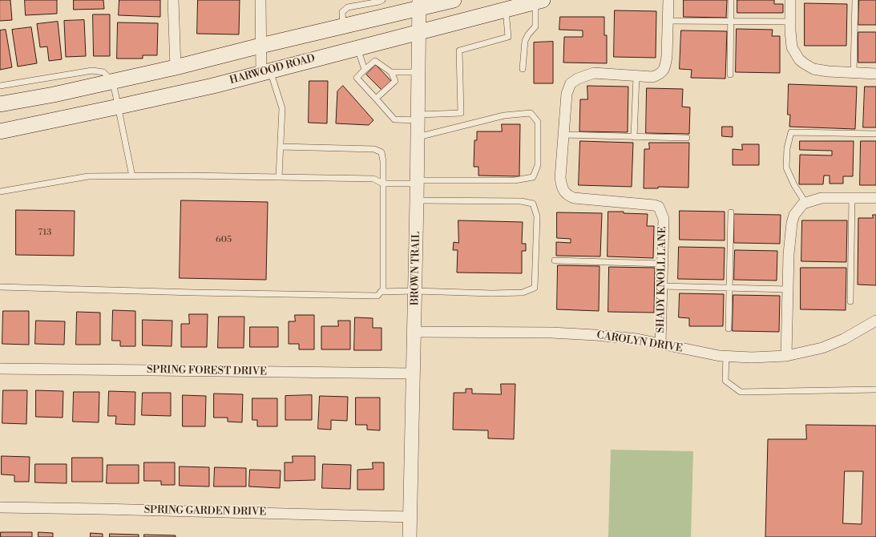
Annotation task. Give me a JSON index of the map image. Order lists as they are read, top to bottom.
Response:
{
  "streets": {
    "main road": ["HARWOOD ROAD"],
    "street": [
      "BROWN TRAIL",
      "SHADY KNOLL LANE",
      "CAROLYN DRIVE",
      "SPRING FOREST DRIVE",
      "SPRING GARDEN DRIVE"
    ]
  },
  "crossings": [
    ["HARWOOD ROAD", "BROWN TRAIL"],
    ["BROWN TRAIL", "CAROLYN DRIVE"],
    ["BROWN TRAIL", "SPRING FOREST DRIVE"],
    ["BROWN TRAIL", "SPRING GARDEN DRIVE"],
    ["SHADY KNOLL LANE", "CAROLYN DRIVE"]
  ],
  "house_numbers": ["713", "605"]
}
